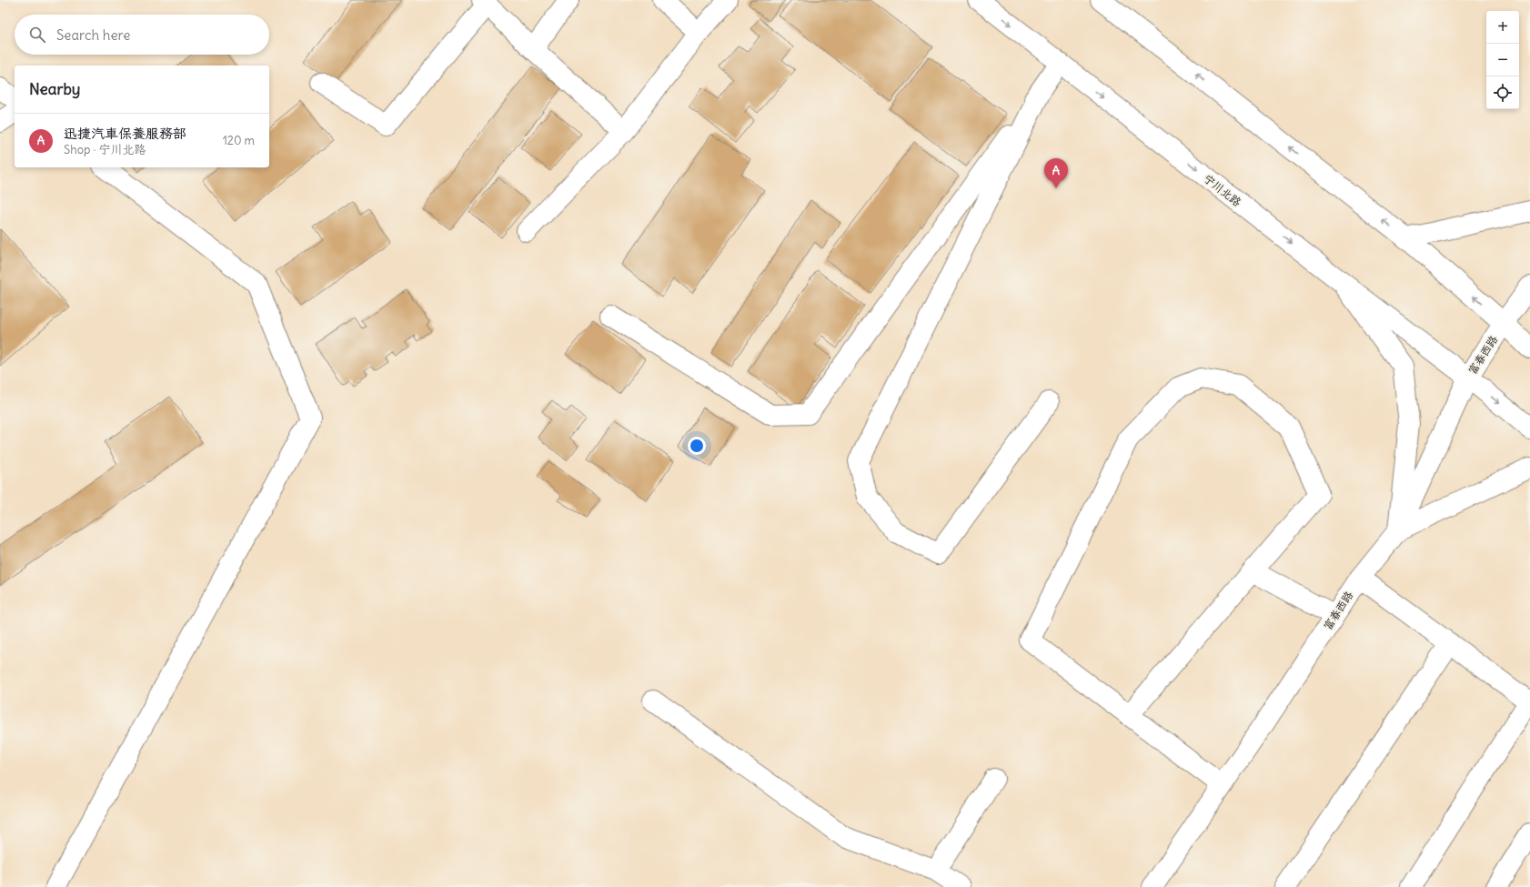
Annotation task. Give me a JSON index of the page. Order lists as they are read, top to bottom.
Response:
{
  "streets": {
    "street": ["宁川北路", "富春西路"]
  },
  "crossings": [
    ["宁川北路", "富春西路"]
  ],
  "page": {
    "map_buttons": ["+", "−"],
    "search": "Search here",
    "heading": "Nearby",
    "list": [
      {
        "mark": "A",
        "name": "迅捷汽車保養服務部",
        "note": "Shop · 宁川北路",
        "value": "120 m"
      }
    ],
    "pins": "A"
  }
}
